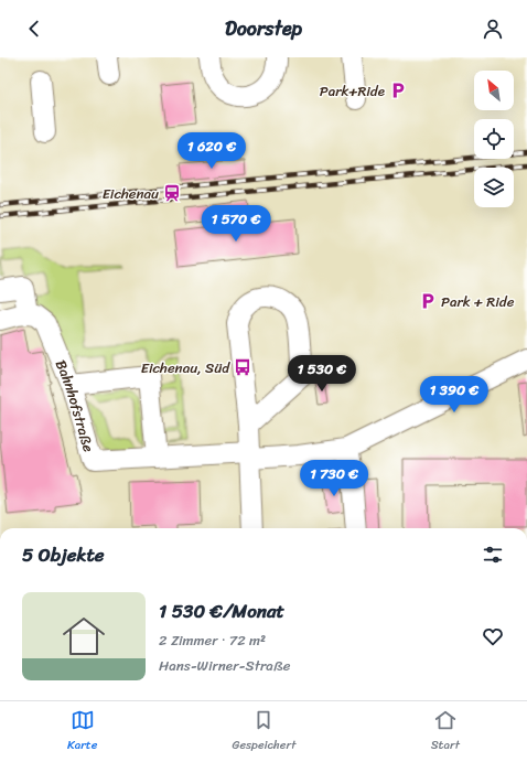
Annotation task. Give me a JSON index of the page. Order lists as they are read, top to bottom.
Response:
{
  "streets": {
    "street": ["Bahnhofstraße"]
  },
  "places": {
    "parking": ["Park+Ride", "Park + Ride"],
    "station": ["Eichenau"],
    "bus stop": ["Eichenau, Süd"]
  },
  "north": "top left",
  "page": {
    "header": "Doorstep",
    "price": [
      "1 620 €",
      "1 570 €",
      "1 530 €",
      "1 390 €",
      "1 730 €"
    ],
    "heading": "5 Objekte",
    "list": [
      {
        "name": "1 530 €/Monat",
        "note": "2 Zimmer · 72 m² · Hans-Wirner-Straße"
      }
    ],
    "tabs": ["Karte", "Gespeichert", "Start"]
  }
}
